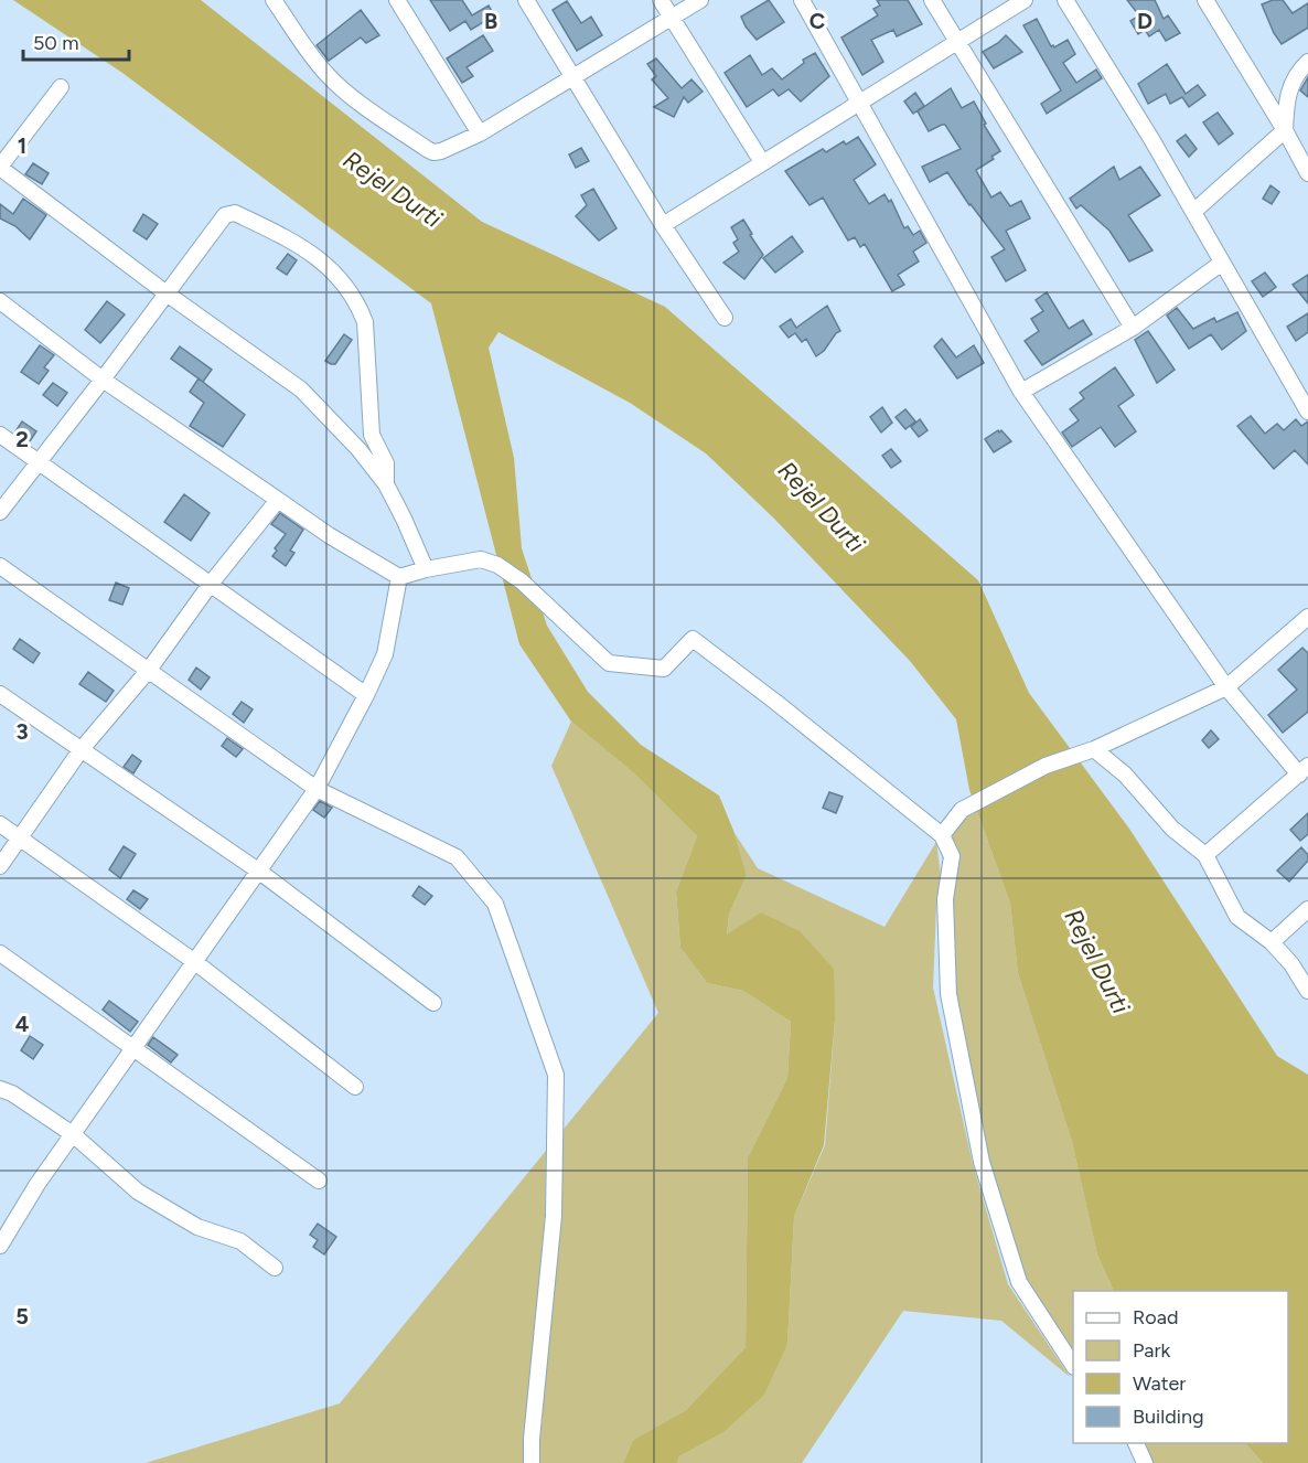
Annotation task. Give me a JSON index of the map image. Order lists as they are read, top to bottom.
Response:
{
  "water": ["Rejel Durti"],
  "legend": [
    "Road",
    "Park",
    "Water",
    "Building"
  ],
  "scale_bar": "50 m",
  "grid": {
    "columns": ["B", "C", "D"],
    "rows": [
      "1",
      "2",
      "3",
      "4",
      "5"
    ]
  }
}
